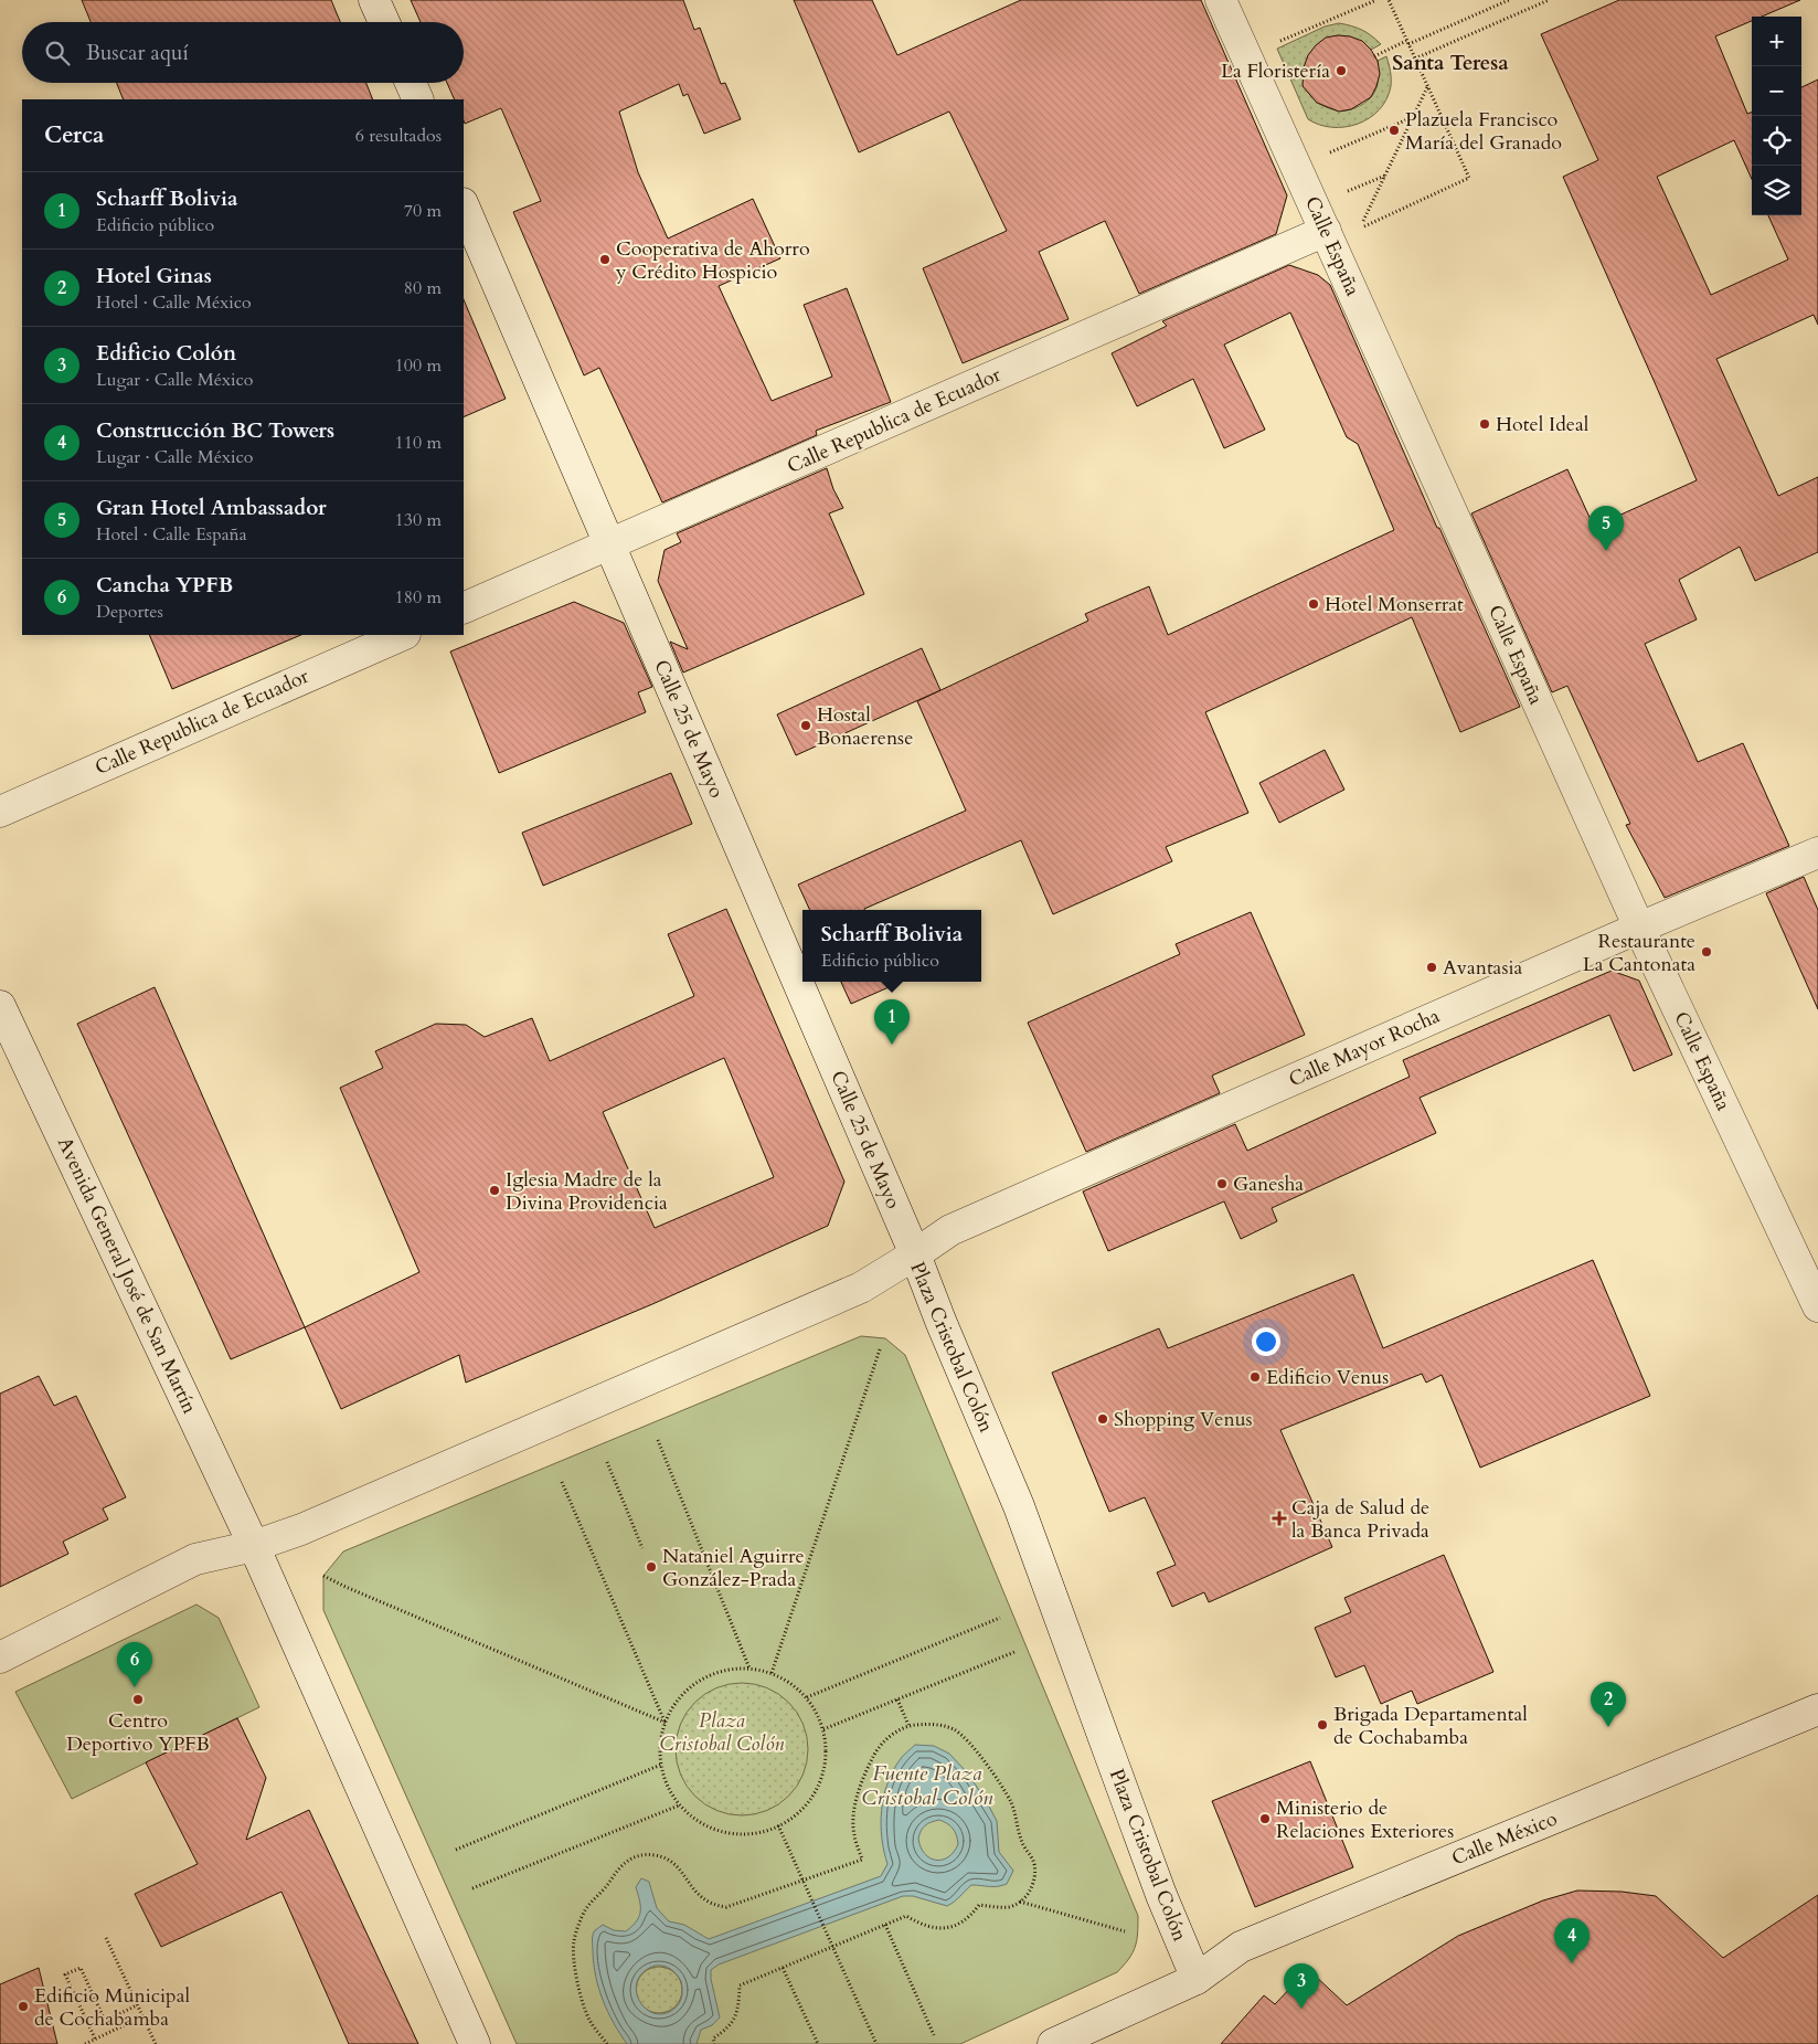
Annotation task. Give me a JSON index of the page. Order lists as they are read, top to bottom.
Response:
{
  "streets": {
    "street": [
      "Calle España",
      "Calle Republica de Ecuador",
      "Calle 25 de Mayo",
      "Calle Mayor Rocha",
      "Avenida General José de San Martín",
      "Plaza Cristobal Colón",
      "Calle México"
    ]
  },
  "crossings": [
    ["Calle España", "Calle Republica de Ecuador"],
    ["Calle España", "Calle Mayor Rocha"],
    ["Calle Republica de Ecuador", "Calle 25 de Mayo"],
    ["Calle 25 de Mayo", "Calle Mayor Rocha"],
    ["Calle 25 de Mayo", "Plaza Cristobal Colón"],
    ["Calle Mayor Rocha", "Plaza Cristobal Colón"],
    ["Avenida General José de San Martín", "Plaza Cristobal Colón"],
    ["Plaza Cristobal Colón", "Calle México"]
  ],
  "districts": ["Santa Teresa"],
  "water": ["Fuente Plaza Cristobal Colón"],
  "parks": ["Plaza Cristobal Colón"],
  "places": {
    "other": [
      "La Floristería",
      "Plazuela Francisco María del Granado",
      "Cooperativa de Ahorro y Crédito Hospicio",
      "Hotel Ideal",
      "Hotel Monserrat",
      "Hostal Bonaerense",
      "Restaurante La Cantonata",
      "Avantasia",
      "Ganesha",
      "Iglesia Madre de la Divina Providencia",
      "Edificio Venus",
      "Shopping Venus",
      "Nataniel Aguirre González-Prada",
      "Centro Deportivo YPFB",
      "Brigada Departamental de Cochabamba",
      "Ministerio de Relaciones Exteriores",
      "Edificio Municipal de Cochabamba"
    ],
    "health": ["Caja de Salud de la Banca Privada"]
  },
  "page": {
    "map_buttons": ["+", "−"],
    "search": "Buscar aquí",
    "heading": ["Cerca", "6 resultados"],
    "list": [
      {
        "mark": "1",
        "name": "Scharff Bolivia",
        "note": "Edificio público",
        "value": "70 m"
      },
      {
        "mark": "2",
        "name": "Hotel Ginas",
        "note": "Hotel · Calle México",
        "value": "80 m"
      },
      {
        "mark": "3",
        "name": "Edificio Colón",
        "note": "Lugar · Calle México",
        "value": "100 m"
      },
      {
        "mark": "4",
        "name": "Construcción BC Towers",
        "note": "Lugar · Calle México",
        "value": "110 m"
      },
      {
        "mark": "5",
        "name": "Gran Hotel Ambassador",
        "note": "Hotel · Calle España",
        "value": "130 m"
      },
      {
        "mark": "6",
        "name": "Cancha YPFB",
        "note": "Deportes",
        "value": "180 m"
      }
    ],
    "pins": [
      "5",
      "1",
      "6",
      "2",
      "4",
      "3"
    ],
    "popup": ["Scharff Bolivia", "Edificio público"]
  }
}
